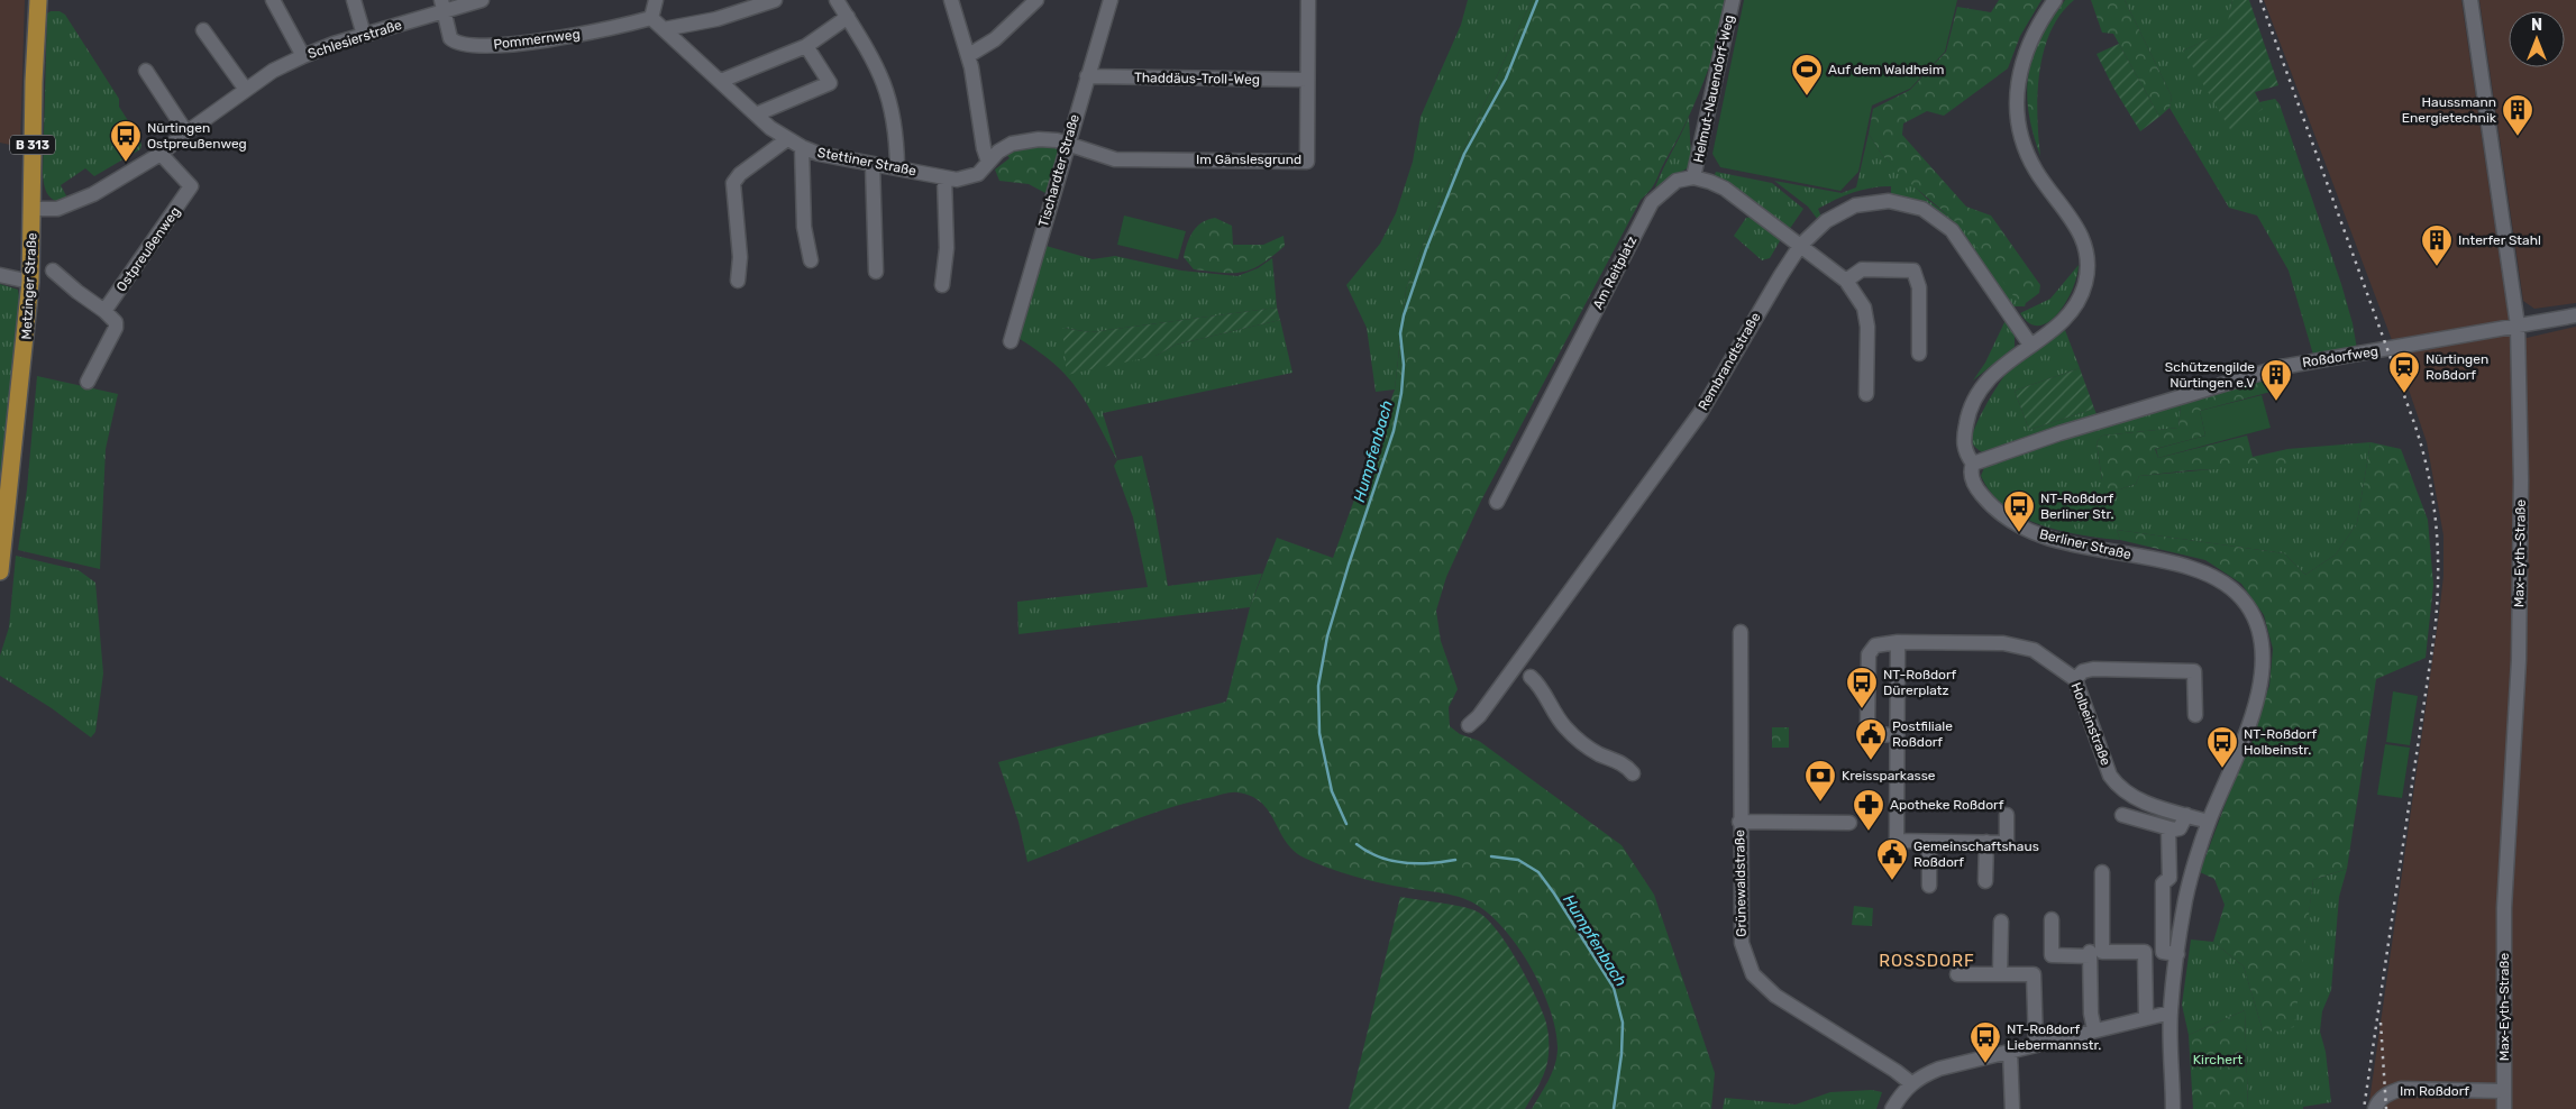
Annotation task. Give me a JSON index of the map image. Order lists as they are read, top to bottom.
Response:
{
  "streets": {
    "main road": ["B 313", "Metzinger Straße"],
    "street": [
      "Schlesierstraße",
      "Pommernweg",
      "Thaddäus-Troll-Weg",
      "Helmut-Nauendorf-Weg",
      "Im Gänslesgrund",
      "Stettiner Straße",
      "Tischardter Straße",
      "Ostpreußenweg",
      "Am Reitplatz",
      "Roßdorfweg",
      "Rembrandtstraße",
      "Berliner Straße",
      "Max-Eyth-Straße",
      "Holbeinstraße",
      "Grünewaldstraße",
      "Im Roßdorf"
    ]
  },
  "crossings": [
    ["Schlesierstraße", "Pommernweg"],
    ["Schlesierstraße", "Ostpreußenweg"],
    ["Schlesierstraße", "Metzinger Straße"],
    ["Pommernweg", "Stettiner Straße"],
    ["Thaddäus-Troll-Weg", "Im Gänslesgrund"],
    ["Thaddäus-Troll-Weg", "Tischardter Straße"],
    ["Helmut-Nauendorf-Weg", "Am Reitplatz"],
    ["Im Gänslesgrund", "Stettiner Straße"],
    ["Im Gänslesgrund", "Tischardter Straße"],
    ["Stettiner Straße", "Tischardter Straße"],
    ["Roßdorfweg", "Berliner Straße"],
    ["Roßdorfweg", "Max-Eyth-Straße"],
    ["Rembrandtstraße", "Berliner Straße"],
    ["Berliner Straße", "Holbeinstraße"],
    ["Max-Eyth-Straße", "Im Roßdorf"]
  ],
  "districts": ["ROSSDORF"],
  "water": ["Humpfenbach"],
  "parks": ["Kirchert"],
  "places": {
    "sports": ["Auf dem Waldheim"],
    "building": ["Haussmann Energietechnik", "Interfer Stahl", "Schützengilde Nürtingen e.V"],
    "bus stop": [
      "Nürtingen Ostpreußenweg",
      "NT-Roßdorf Berliner Str.",
      "NT-Roßdorf Dürerplatz",
      "NT-Roßdorf Holbeinstr.",
      "NT-Roßdorf Liebermannstr."
    ],
    "station": ["Nürtingen Roßdorf"],
    "public building": ["Postfiliale Roßdorf", "Gemeinschaftshaus Roßdorf"],
    "bank": ["Kreissparkasse"],
    "pharmacy": ["Apotheke Roßdorf"]
  },
  "north": "top"
}
